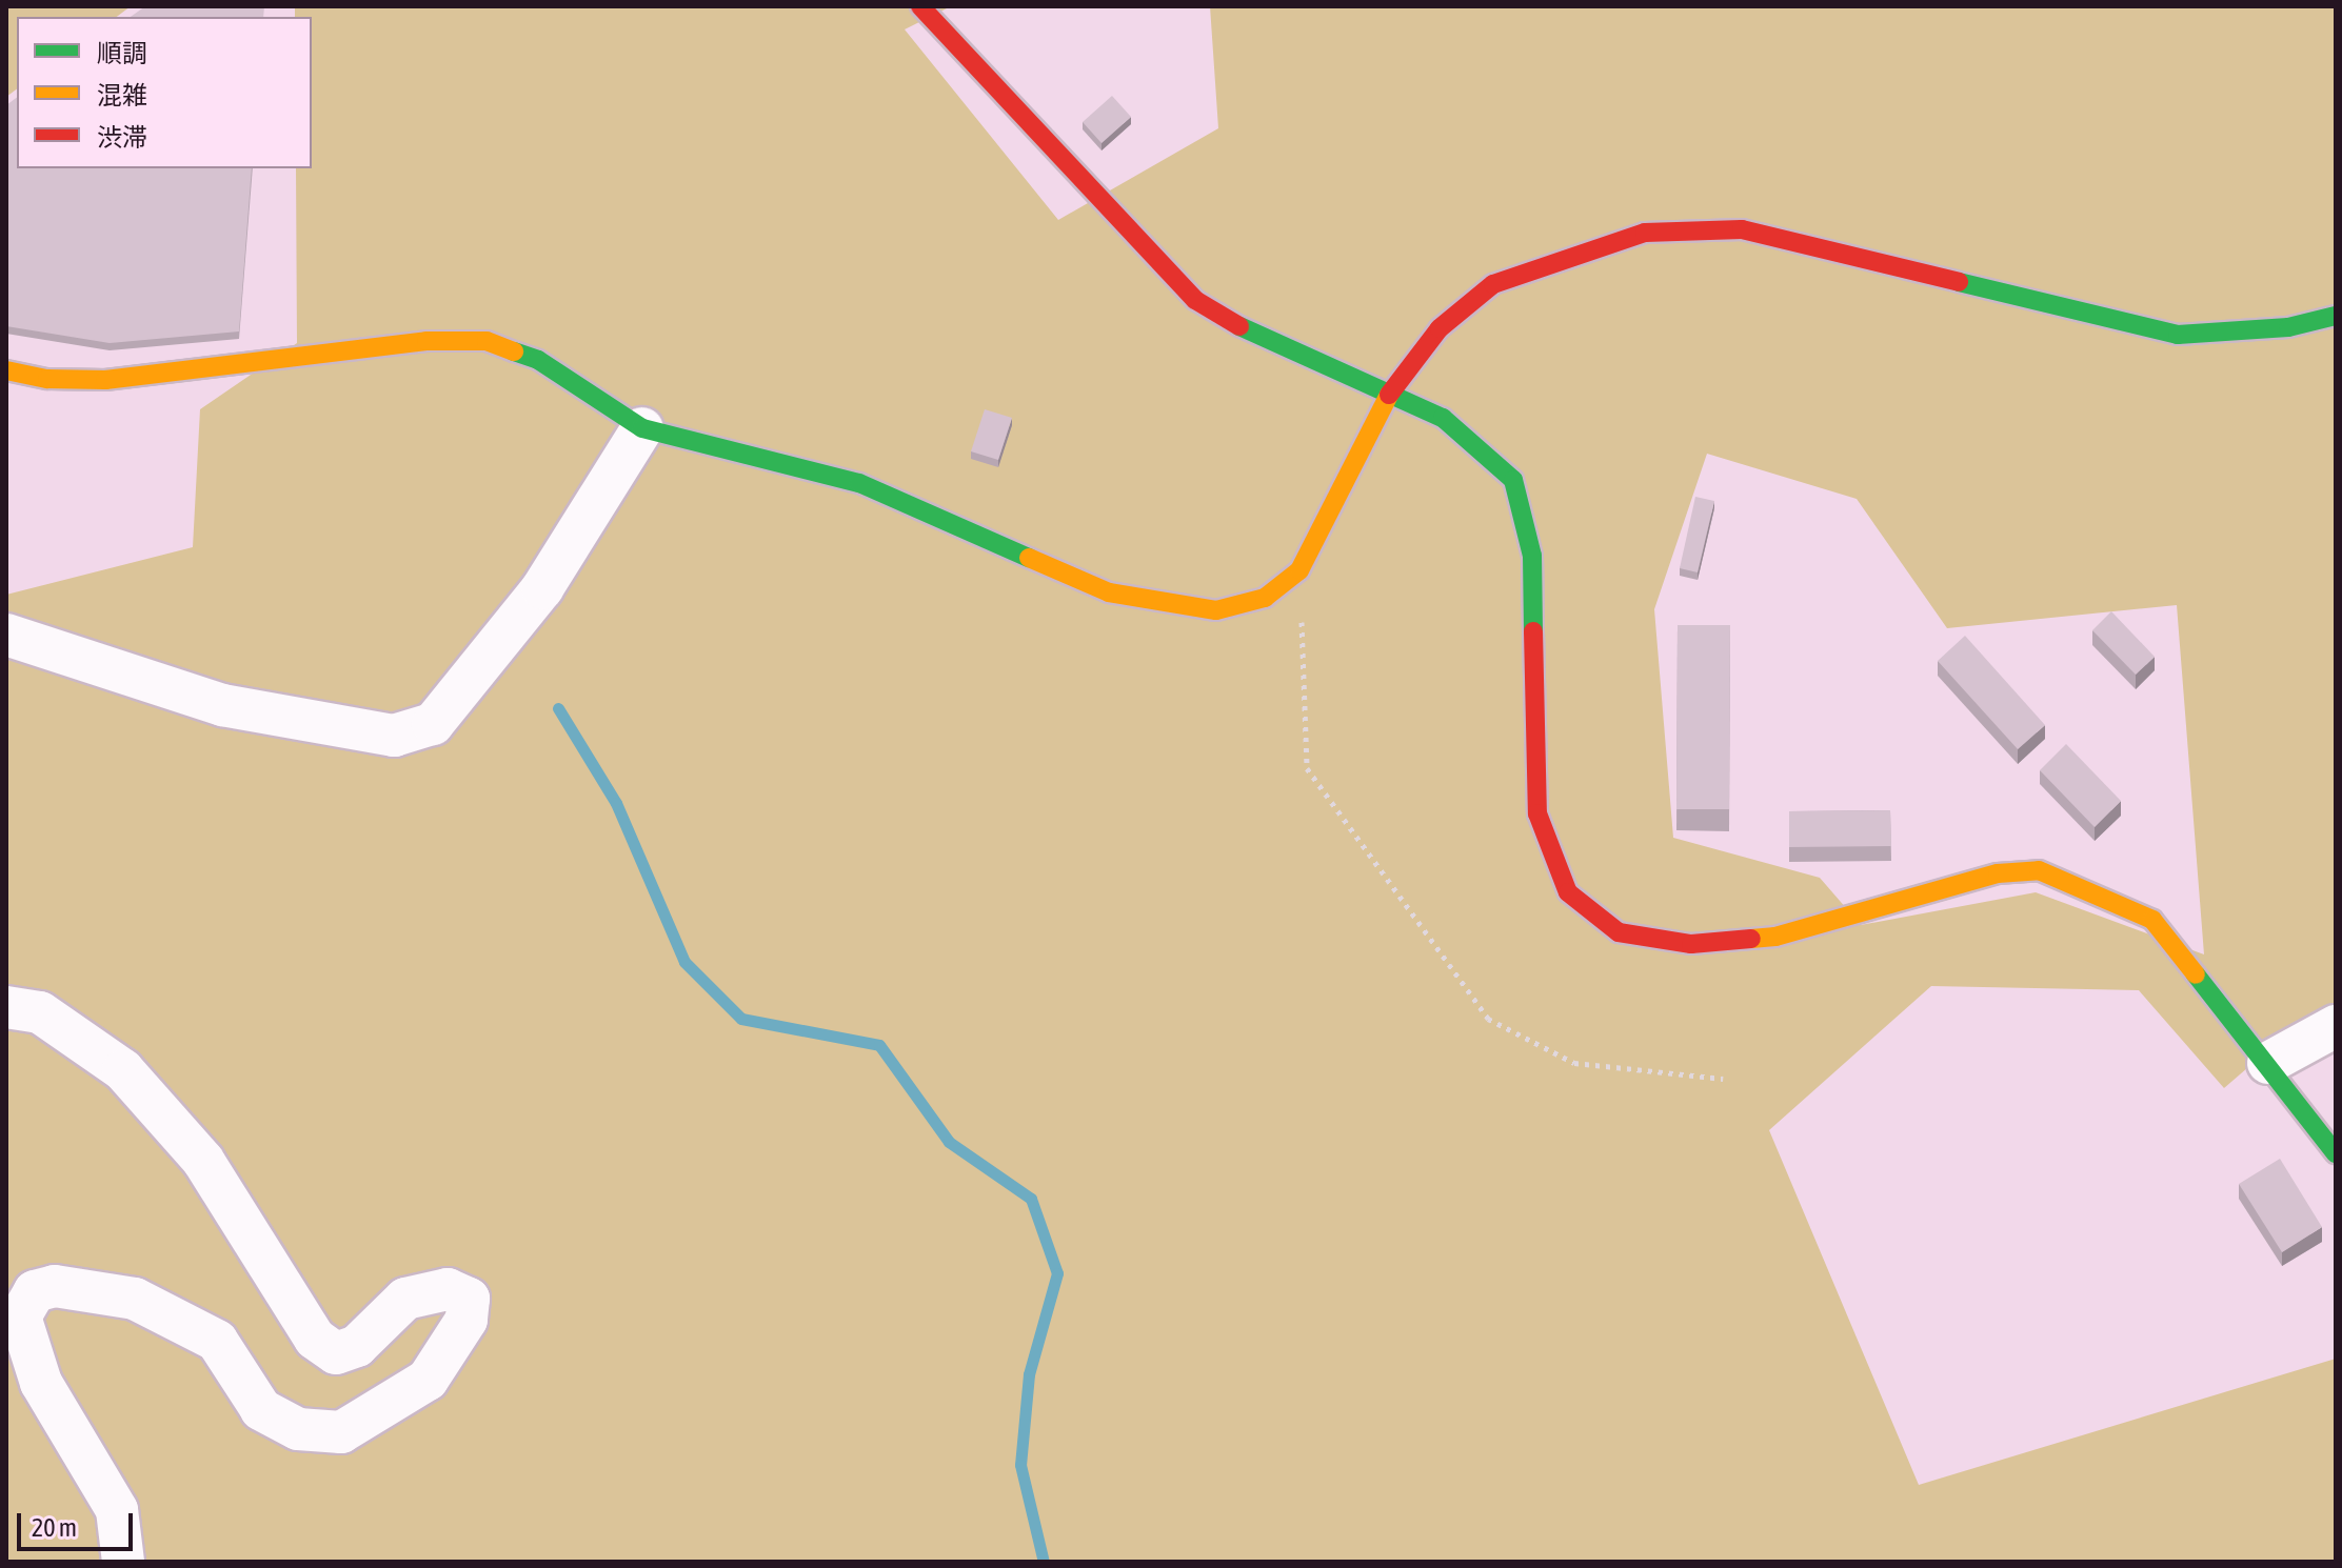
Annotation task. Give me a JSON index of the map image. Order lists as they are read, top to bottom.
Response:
{
  "legend": ["順調", "混雑", "渋滞"],
  "scale_bar": "20 m"
}
